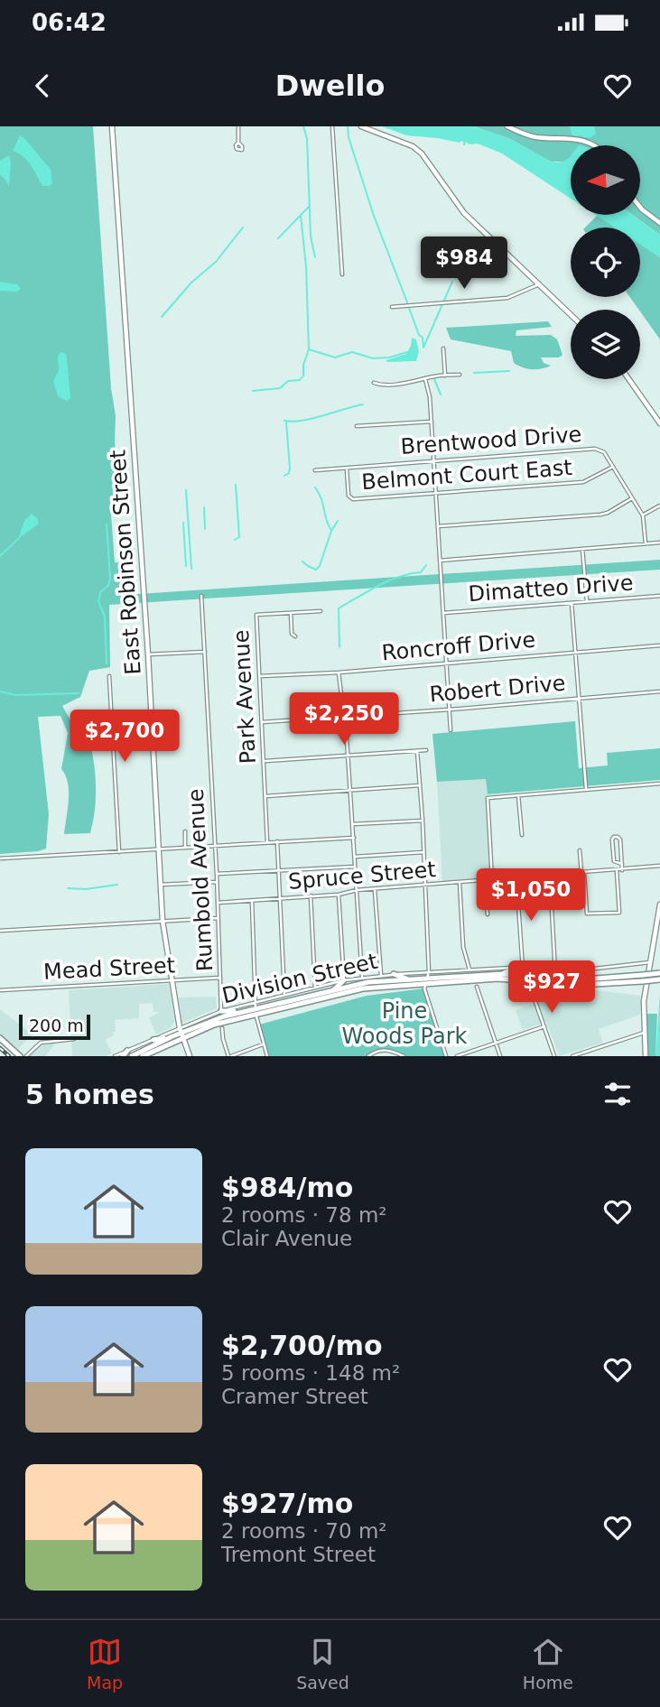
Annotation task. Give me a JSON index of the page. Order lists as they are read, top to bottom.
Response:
{
  "streets": {
    "street": [
      "Brentwood Drive",
      "Belmont Court East",
      "East Robinson Street",
      "Dimatteo Drive",
      "Roncroff Drive",
      "Robert Drive",
      "Park Avenue",
      "Spruce Street",
      "Rumbold Avenue",
      "Mead Street",
      "Division Street"
    ]
  },
  "crossings": [
    ["Brentwood Drive", "Belmont Court East"],
    ["East Robinson Street", "Mead Street"],
    ["East Robinson Street", "Division Street"],
    ["Roncroff Drive", "Park Avenue"],
    ["Robert Drive", "Park Avenue"],
    ["Spruce Street", "Rumbold Avenue"],
    ["Rumbold Avenue", "Mead Street"],
    ["Rumbold Avenue", "Division Street"]
  ],
  "parks": ["Pine Woods Park"],
  "scale_bar": "200 m",
  "north": "left",
  "page": {
    "status": "06:42",
    "header": "Dwello",
    "price": [
      "$984",
      "$2,250",
      "$2,700",
      "$1,050",
      "$927"
    ],
    "scale": "200 m",
    "heading": "5 homes",
    "list": [
      {
        "name": "$984/mo",
        "note": "2 rooms · 78 m² · Clair Avenue"
      },
      {
        "name": "$2,700/mo",
        "note": "5 rooms · 148 m² · Cramer Street"
      },
      {
        "name": "$927/mo",
        "note": "2 rooms · 70 m² · Tremont Street"
      }
    ],
    "tabs": ["Map", "Saved", "Home"]
  }
}
